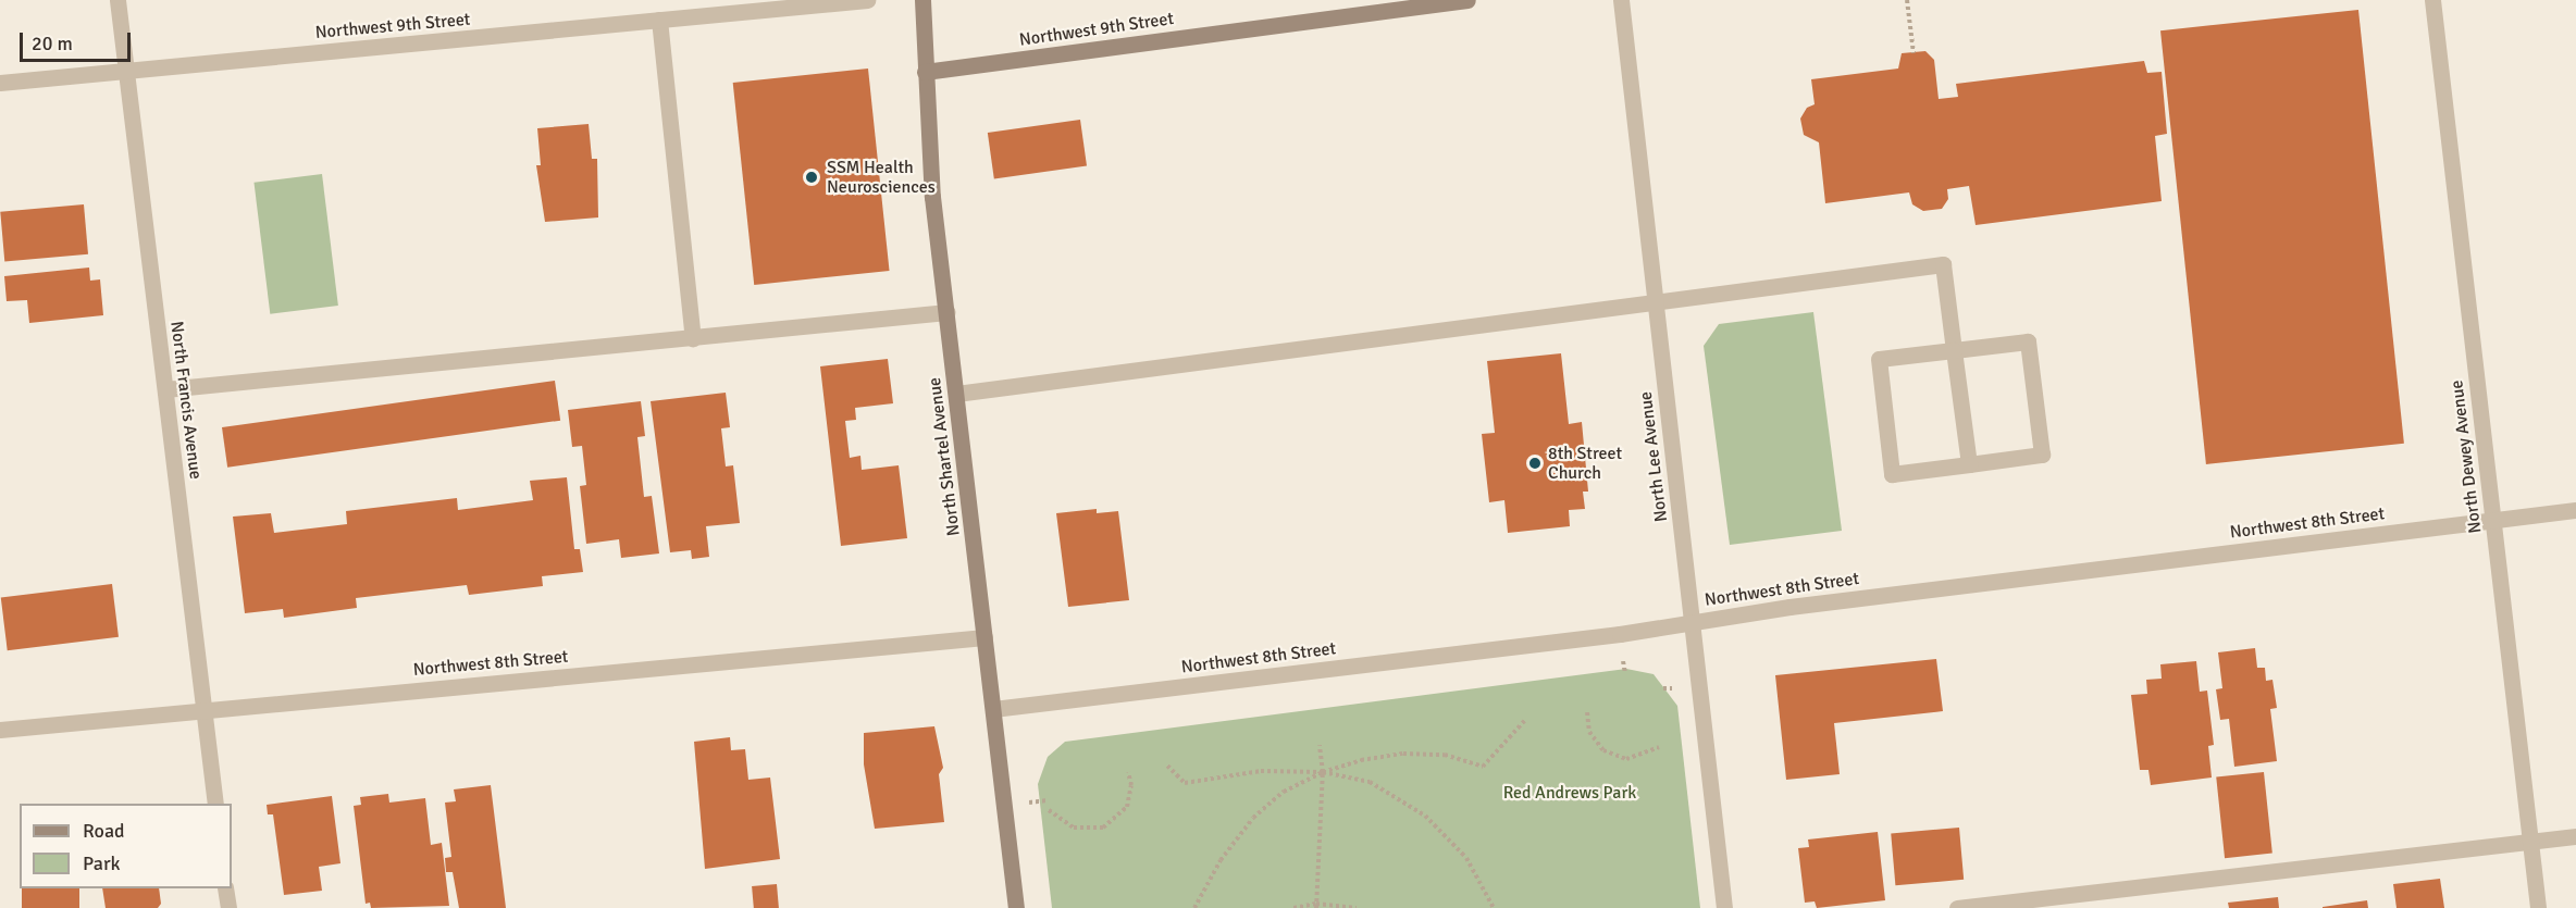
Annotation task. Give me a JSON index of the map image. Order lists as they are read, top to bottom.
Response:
{
  "streets": {
    "street": [
      "Northwest 9th Street",
      "North Francis Avenue",
      "North Shartel Avenue",
      "North Lee Avenue",
      "North Dewey Avenue",
      "Northwest 8th Street"
    ]
  },
  "crossings": [
    ["Northwest 9th Street", "North Francis Avenue"],
    ["Northwest 9th Street", "North Shartel Avenue"],
    ["North Francis Avenue", "Northwest 8th Street"],
    ["North Shartel Avenue", "Northwest 8th Street"],
    ["North Lee Avenue", "Northwest 8th Street"],
    ["North Dewey Avenue", "Northwest 8th Street"]
  ],
  "parks": ["Red Andrews Park"],
  "places": ["SSM Health Neurosciences", "8th Street Church"],
  "legend": ["Road", "Park"],
  "scale_bar": "20 m"
}
